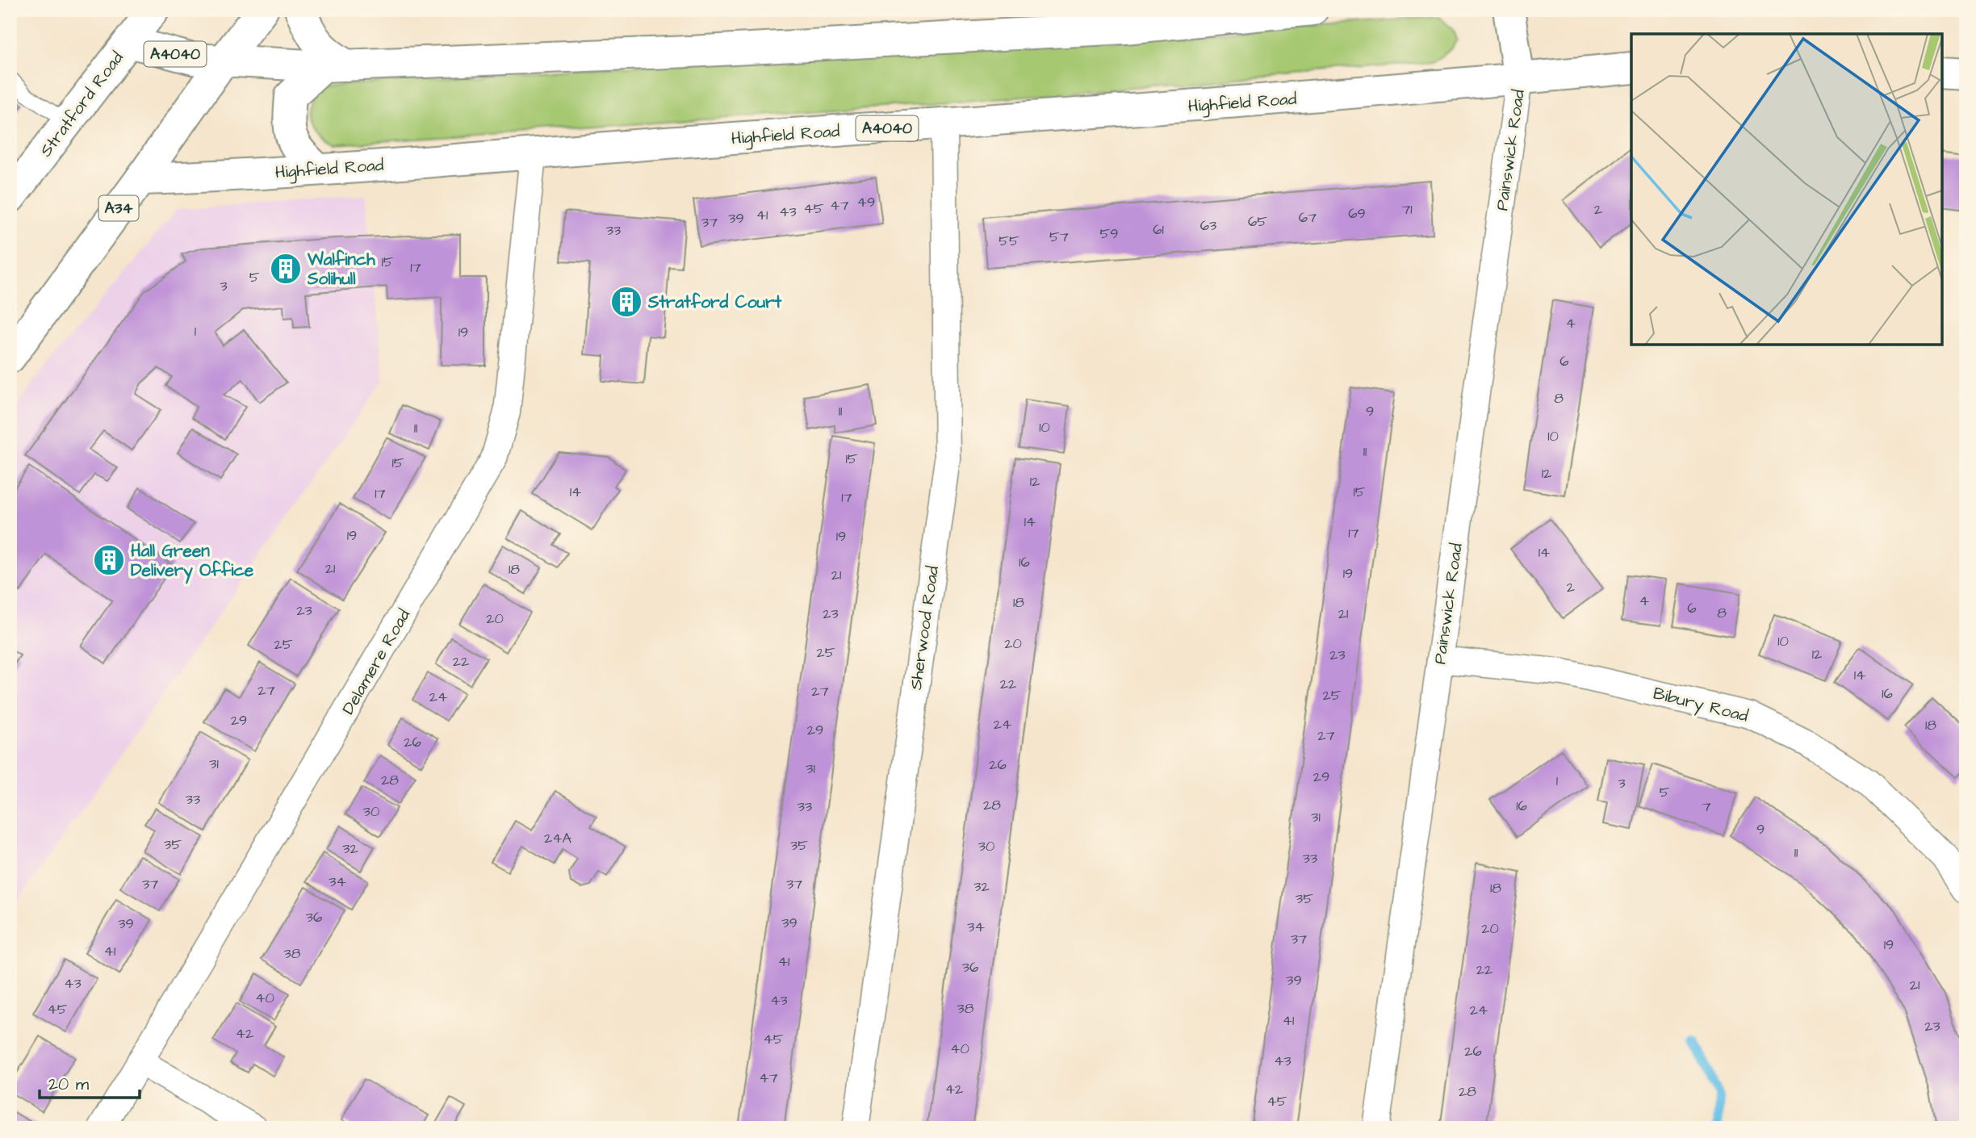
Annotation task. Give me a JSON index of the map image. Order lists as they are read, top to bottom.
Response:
{
  "streets": {
    "main road": [
      "A4040",
      "Highfield Road",
      "Stratford Road",
      "A34"
    ],
    "street": [
      "Painswick Road",
      "Sherwood Road",
      "Delamere Road",
      "Bibury Road"
    ]
  },
  "crossings": [
    ["A4040", "Stratford Road"],
    ["A4040", "A34"],
    ["Highfield Road", "Painswick Road"],
    ["Highfield Road", "A34"],
    ["Highfield Road", "Sherwood Road"],
    ["Highfield Road", "Delamere Road"],
    ["Painswick Road", "Bibury Road"]
  ],
  "places": {
    "building": ["Walfinch Solihull", "Stratford Court", "Hall Green Delivery Office"]
  },
  "house_numbers": [
    "49",
    "47",
    "45",
    "71",
    "2",
    "43",
    "69",
    "41",
    "67",
    "39",
    "65",
    "37",
    "63",
    "61",
    "33",
    "59",
    "57",
    "55",
    "15",
    "17",
    "5",
    "3",
    "4",
    "1",
    "19",
    "6",
    "8",
    "11",
    "9",
    "10",
    "11",
    "10",
    "11",
    "15",
    "15",
    "12",
    "12",
    "14",
    "15",
    "17",
    "17",
    "14",
    "17",
    "19",
    "19",
    "14",
    "16",
    "21",
    "18",
    "19",
    "21",
    "2",
    "4",
    "18",
    "6",
    "23",
    "8",
    "23",
    "21",
    "20",
    "10",
    "20",
    "25",
    "25",
    "12",
    "23",
    "22",
    "14",
    "22",
    "27",
    "27",
    "16",
    "25",
    "24",
    "29",
    "24",
    "18",
    "29",
    "27",
    "26",
    "31",
    "26",
    "31",
    "29",
    "28",
    "1",
    "3",
    "5",
    "33",
    "28",
    "16",
    "33",
    "7",
    "30",
    "31",
    "9",
    "24A",
    "35",
    "35",
    "30",
    "32",
    "11",
    "33",
    "34",
    "37",
    "37",
    "32",
    "18",
    "35",
    "36",
    "39",
    "39",
    "34",
    "20",
    "37",
    "19",
    "41",
    "38",
    "41",
    "36",
    "22",
    "39",
    "43",
    "21",
    "40",
    "43",
    "38",
    "45",
    "24",
    "41",
    "23",
    "42",
    "45",
    "40",
    "26",
    "43",
    "47",
    "42",
    "28",
    "45"
  ],
  "scale_bar": "20 m"
}
